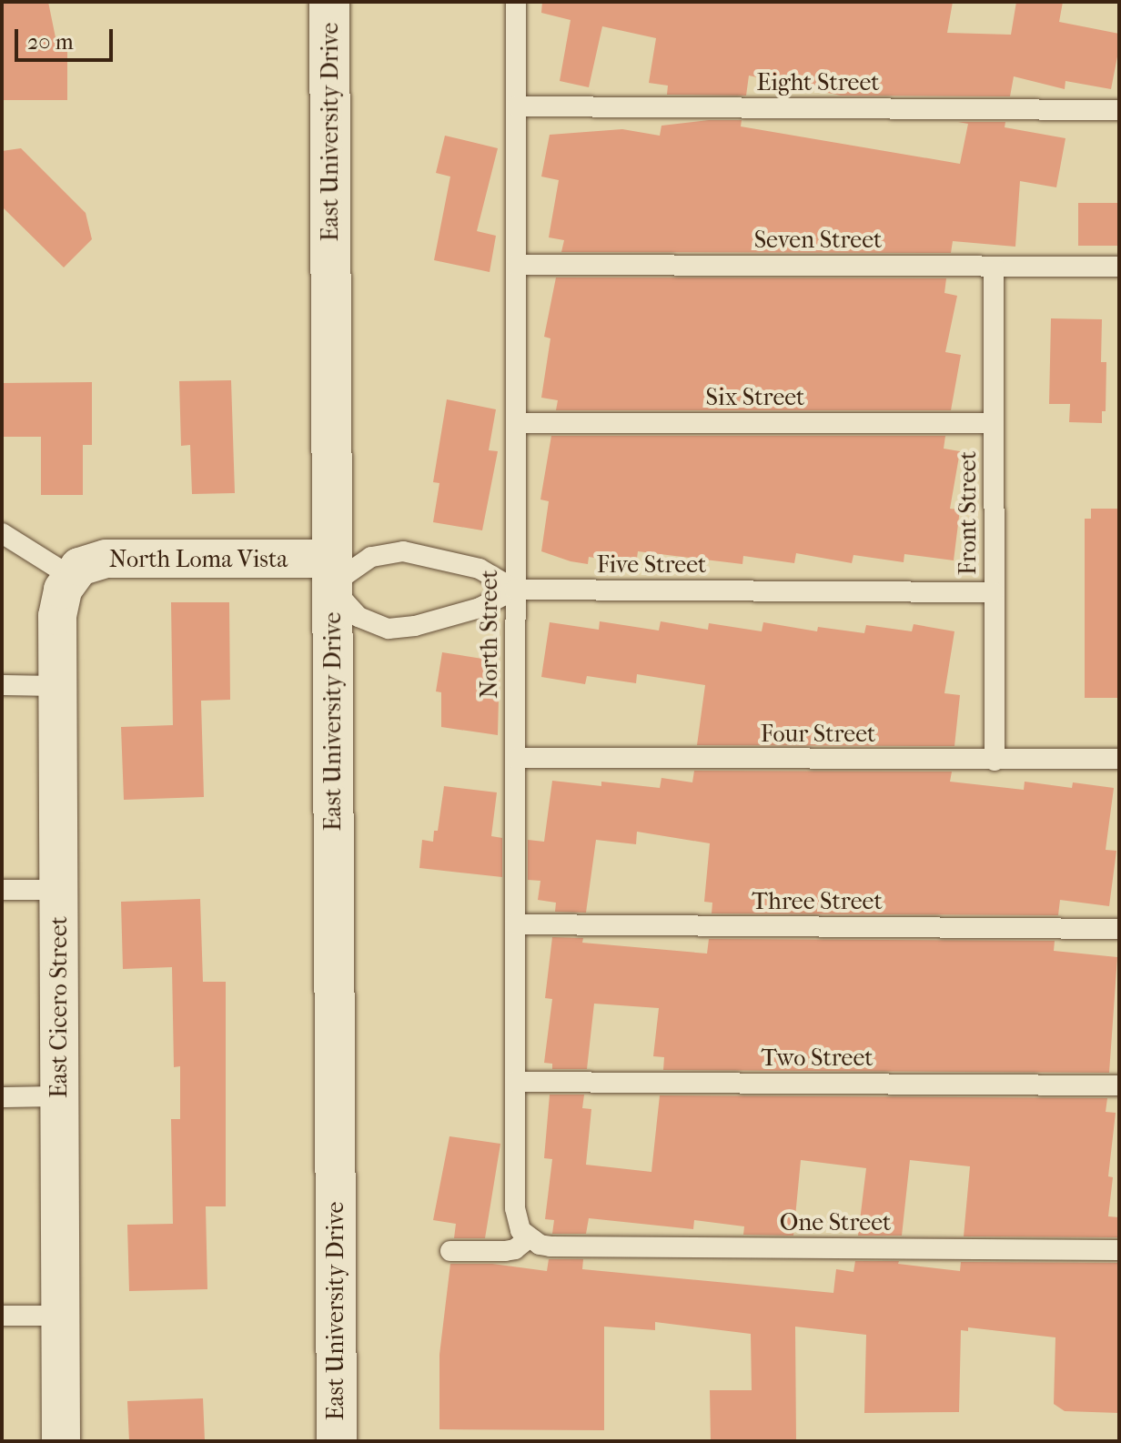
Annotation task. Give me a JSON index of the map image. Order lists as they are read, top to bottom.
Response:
{
  "streets": {
    "main road": ["East University Drive"],
    "street": ["North Loma Vista", "East Cicero Street"],
    "lane": [
      "Eight Street",
      "Seven Street",
      "Six Street",
      "Front Street",
      "Five Street",
      "North Street",
      "Four Street",
      "Three Street",
      "Two Street",
      "One Street"
    ]
  },
  "crossings": [
    ["Eight Street", "North Street"],
    ["East University Drive", "North Loma Vista"],
    ["East University Drive", "Five Street"],
    ["Seven Street", "Front Street"],
    ["Seven Street", "North Street"],
    ["Six Street", "Front Street"],
    ["Six Street", "North Street"],
    ["Front Street", "Five Street"],
    ["Front Street", "Four Street"],
    ["North Loma Vista", "Five Street"],
    ["North Loma Vista", "East Cicero Street"],
    ["Five Street", "North Street"],
    ["North Street", "Four Street"],
    ["North Street", "Three Street"],
    ["North Street", "Two Street"],
    ["North Street", "One Street"]
  ],
  "scale_bar": "20 m"
}
